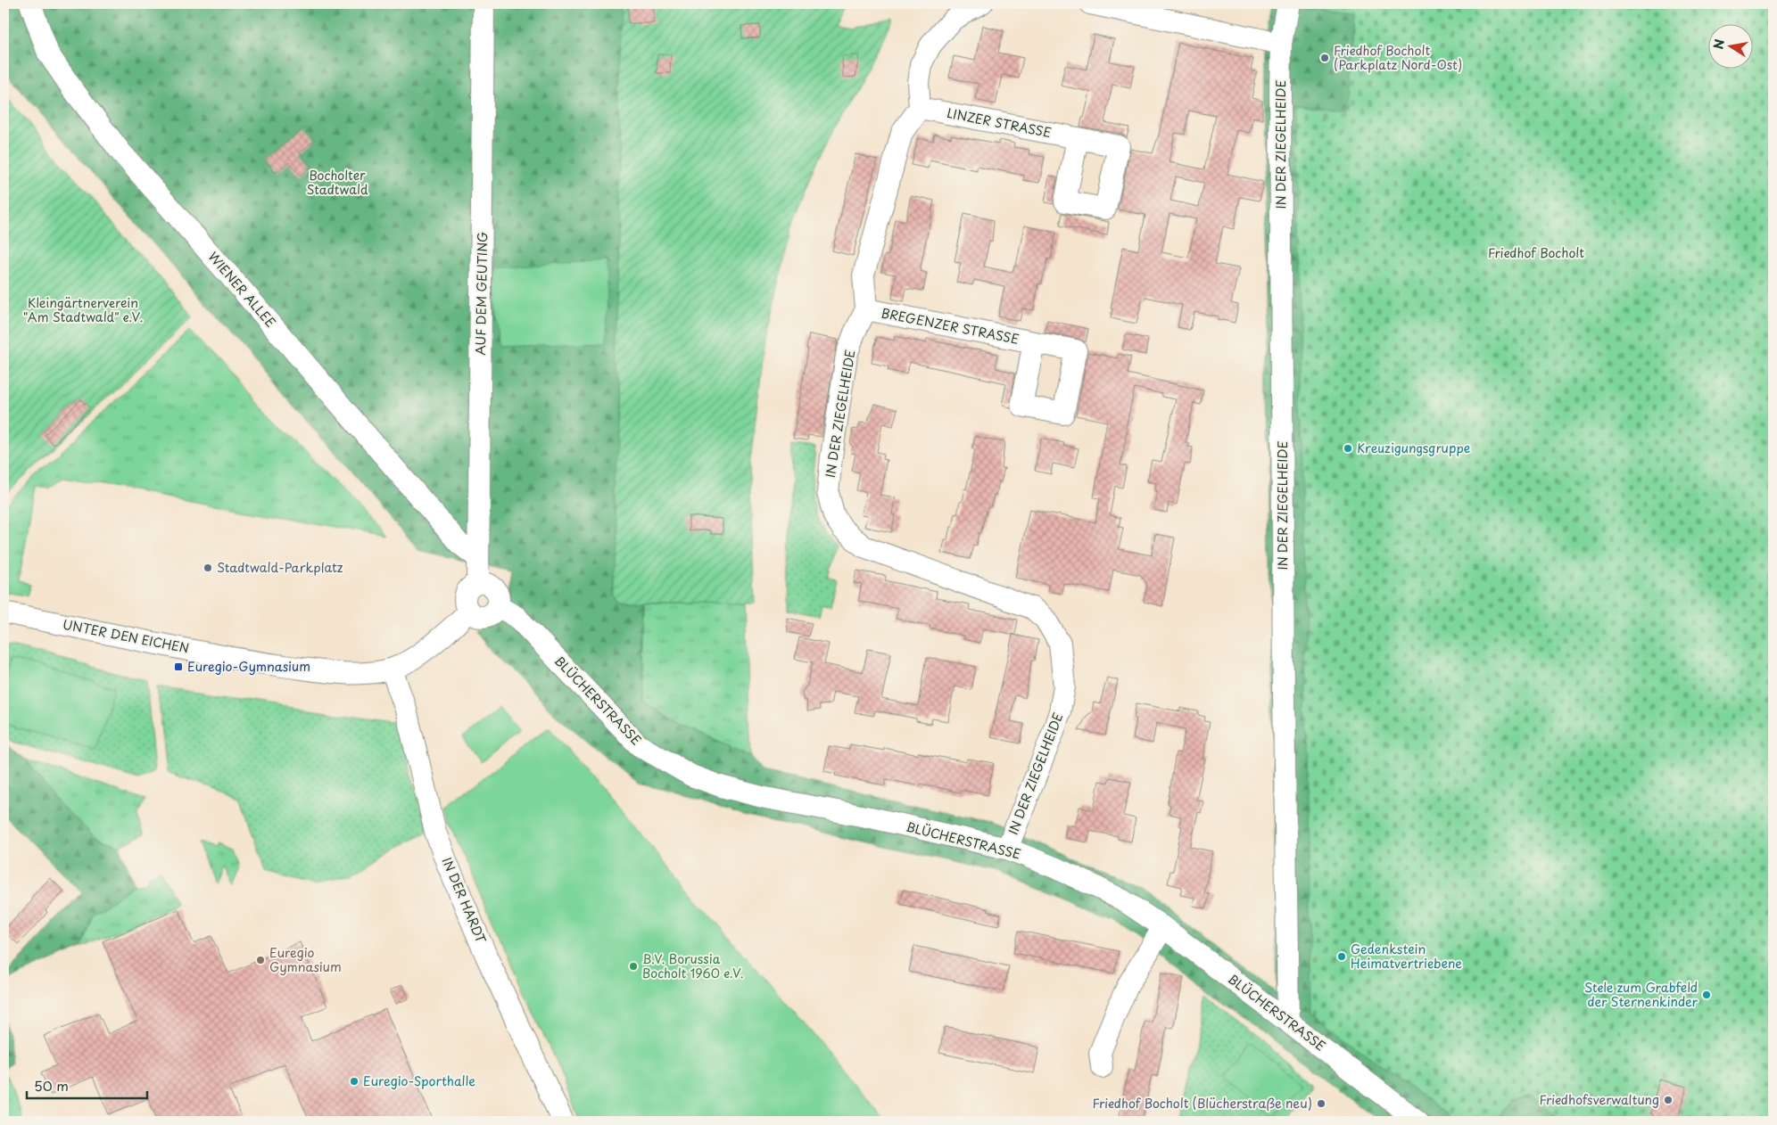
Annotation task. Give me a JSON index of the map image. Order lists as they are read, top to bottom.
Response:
{
  "streets": {
    "street": [
      "LINZER STRASSE",
      "IN DER ZIEGELHEIDE",
      "WIENER ALLEE",
      "AUF DEM GEUTING",
      "BREGENZER STRASSE",
      "UNTER DEN EICHEN",
      "BLÜCHERSTRASSE",
      "IN DER HARDT"
    ]
  },
  "crossings": [
    ["IN DER ZIEGELHEIDE", "BREGENZER STRASSE"],
    ["IN DER ZIEGELHEIDE", "BLÜCHERSTRASSE"],
    ["WIENER ALLEE", "AUF DEM GEUTING"],
    ["AUF DEM GEUTING", "UNTER DEN EICHEN"],
    ["AUF DEM GEUTING", "BLÜCHERSTRASSE"],
    ["UNTER DEN EICHEN", "BLÜCHERSTRASSE"],
    ["UNTER DEN EICHEN", "IN DER HARDT"]
  ],
  "parks": ["Bocholter Stadtwald", "Friedhof Bocholt", "Kleingärtnerverein \"Am Stadtwald\" e.V."],
  "places": {
    "other": [
      "Friedhof Bocholt (Parkplatz Nord-Ost)",
      "Kreuzigungsgruppe",
      "Stadtwald-Parkplatz",
      "Gedenkstein Heimatvertriebene",
      "Euregio Gymnasium",
      "B.V. Borussia Bocholt 1960 e.V.",
      "Stele zum Grabfeld der Sternenkinder",
      "Euregio-Sporthalle",
      "Friedhofsverwaltung",
      "Friedhof Bocholt (Blücherstraße neu)"
    ],
    "transit": ["Euregio-Gymnasium"]
  },
  "scale_bar": "50 m",
  "north": "left"
}
